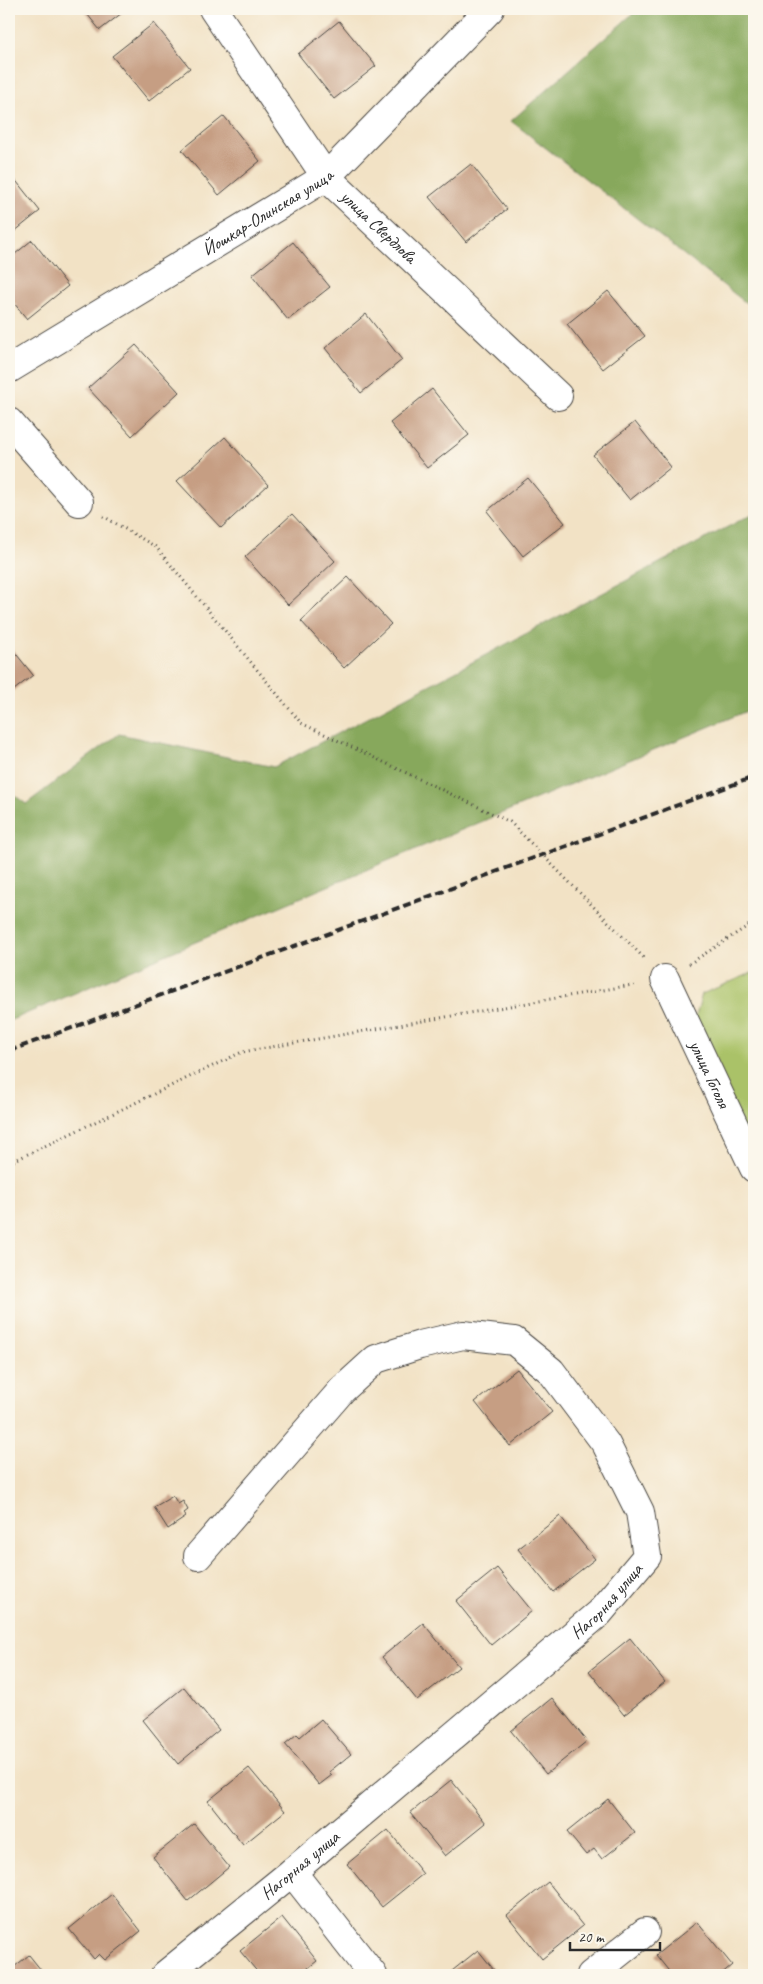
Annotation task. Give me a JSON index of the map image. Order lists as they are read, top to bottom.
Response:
{
  "streets": {
    "street": [
      "Йошкар-Олинская улица",
      "улица Свердлова",
      "улица Гоголя",
      "Нагорная улица"
    ]
  },
  "crossings": [
    ["Йошкар-Олинская улица", "улица Свердлова"]
  ],
  "scale_bar": "20 m"
}
